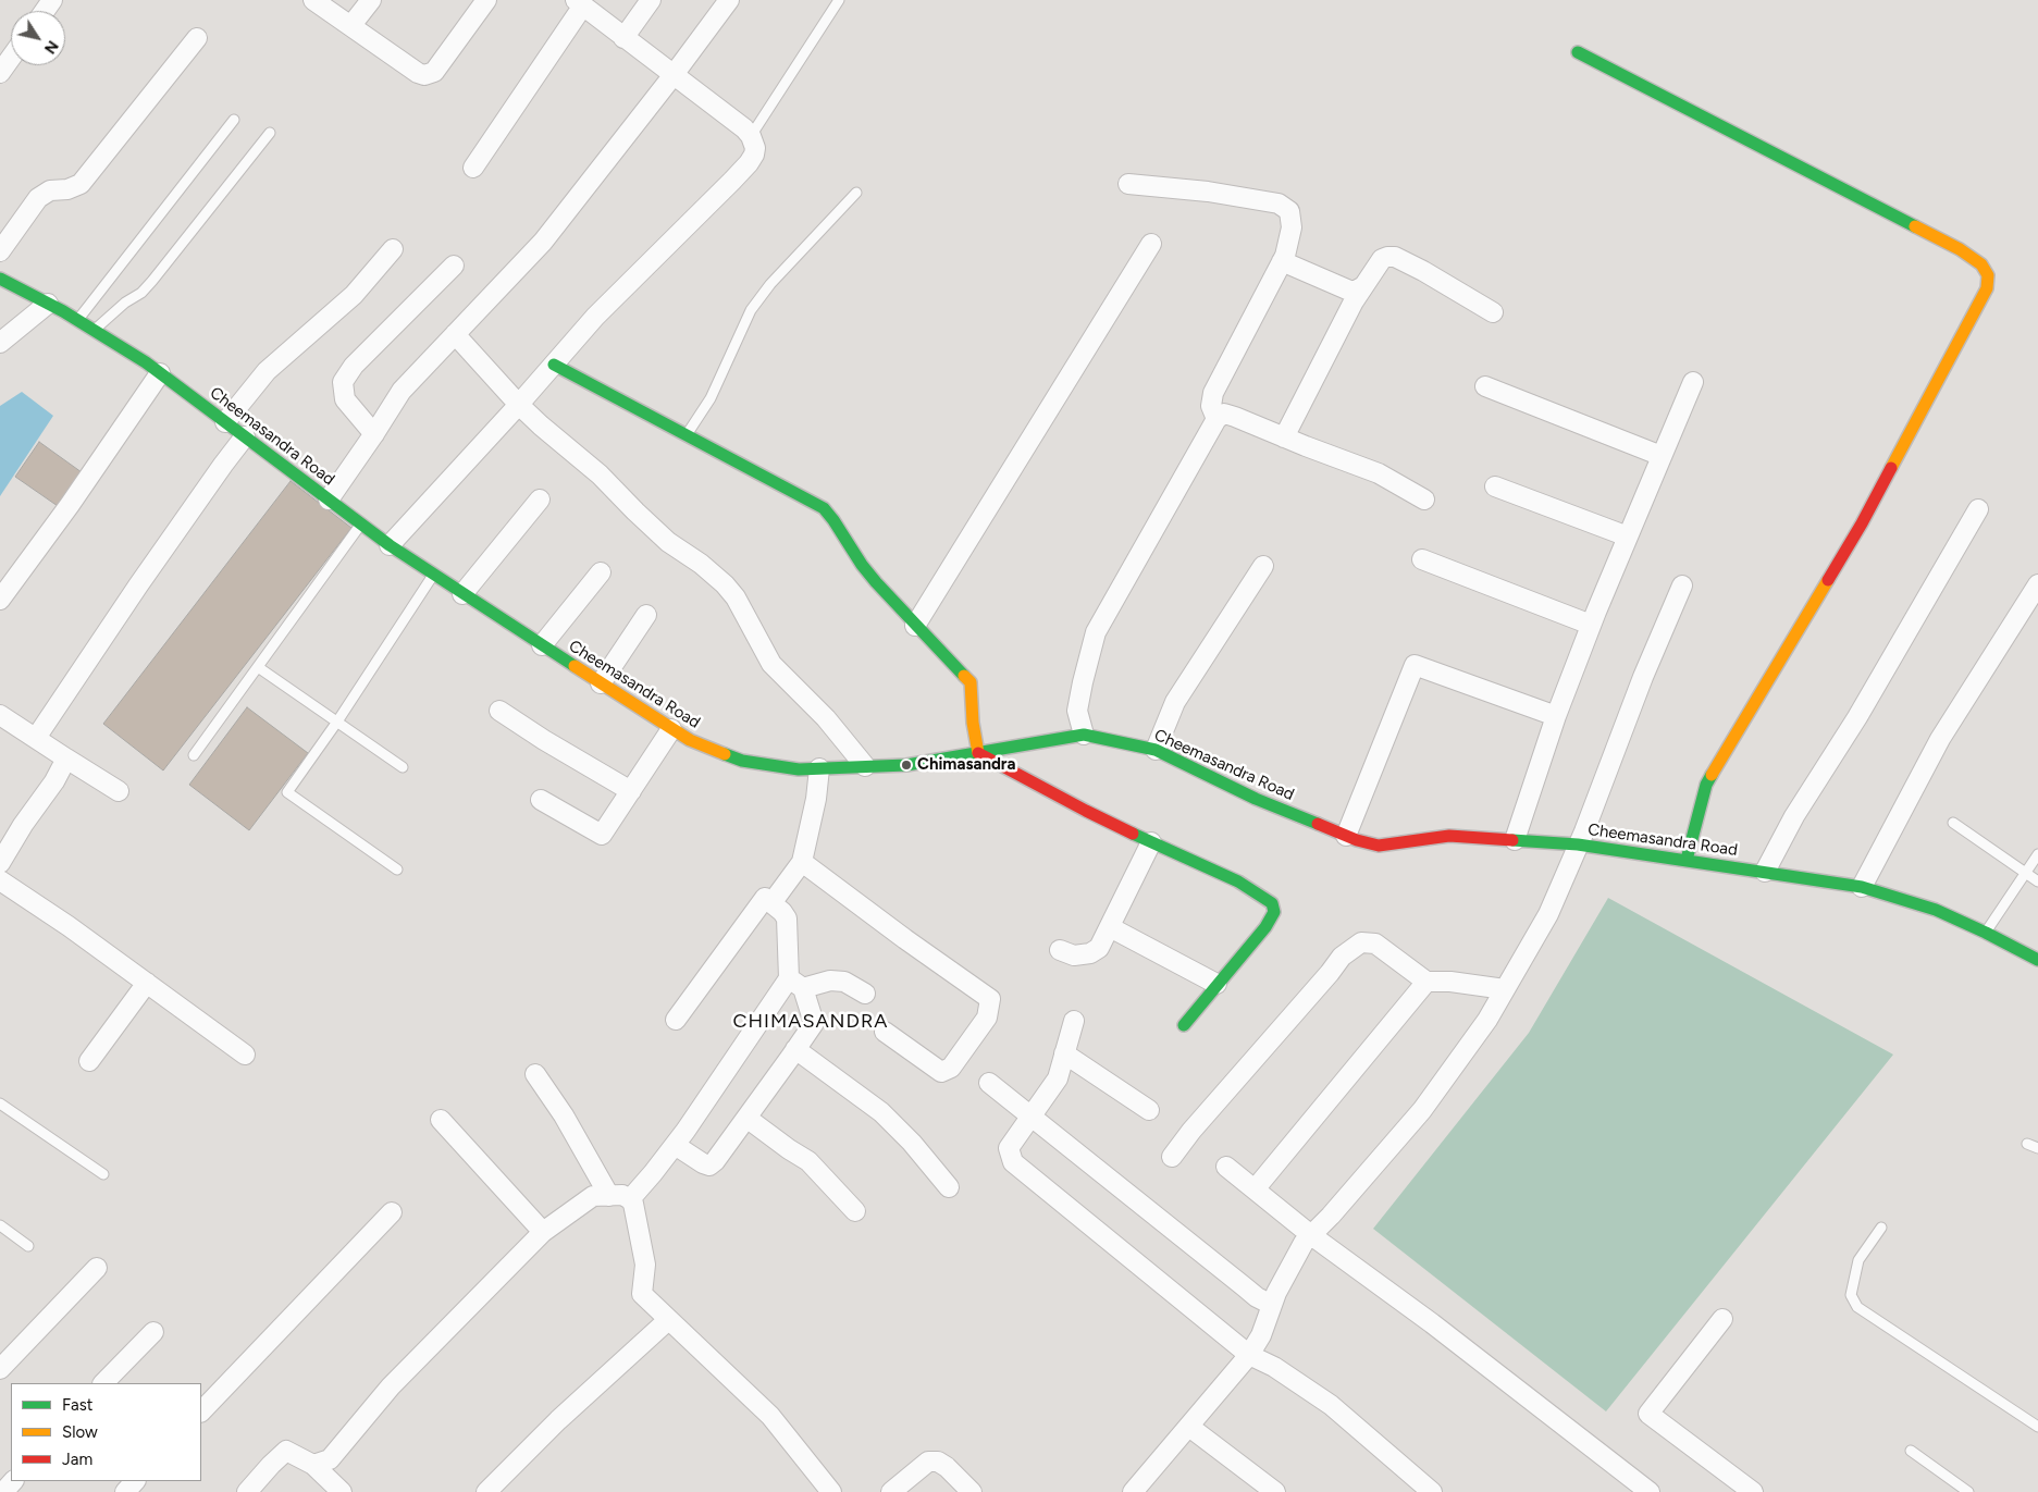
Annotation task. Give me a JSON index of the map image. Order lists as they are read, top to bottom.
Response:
{
  "streets": {
    "street": ["Cheemasandra Road"]
  },
  "districts": ["CHIMASANDRA"],
  "places": ["Chimasandra"],
  "legend": ["Fast", "Slow", "Jam"],
  "north": "bottom right"
}
